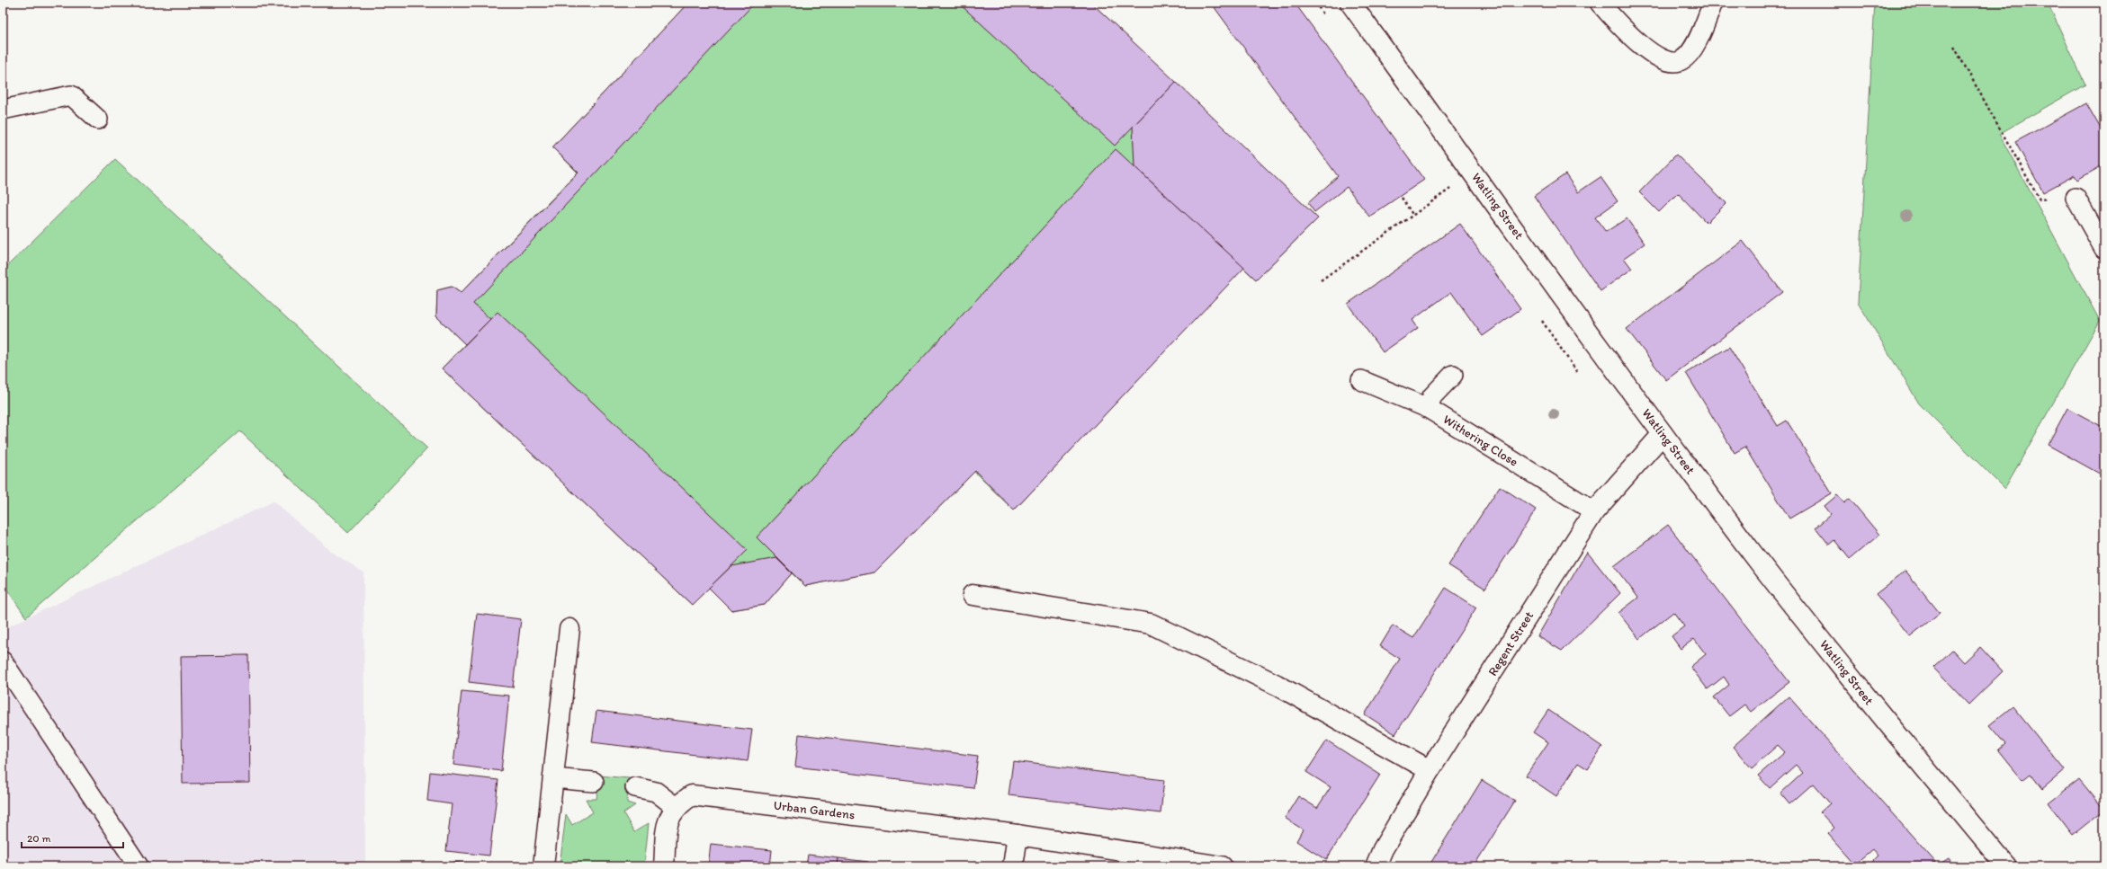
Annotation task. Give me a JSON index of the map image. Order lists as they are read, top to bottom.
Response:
{
  "streets": {
    "street": ["Watling Street", "Regent Street", "Urban Gardens"],
    "lane": ["Withering Close"]
  },
  "crossings": [
    ["Watling Street", "Regent Street"],
    ["Withering Close", "Regent Street"]
  ],
  "scale_bar": "20 m"
}
